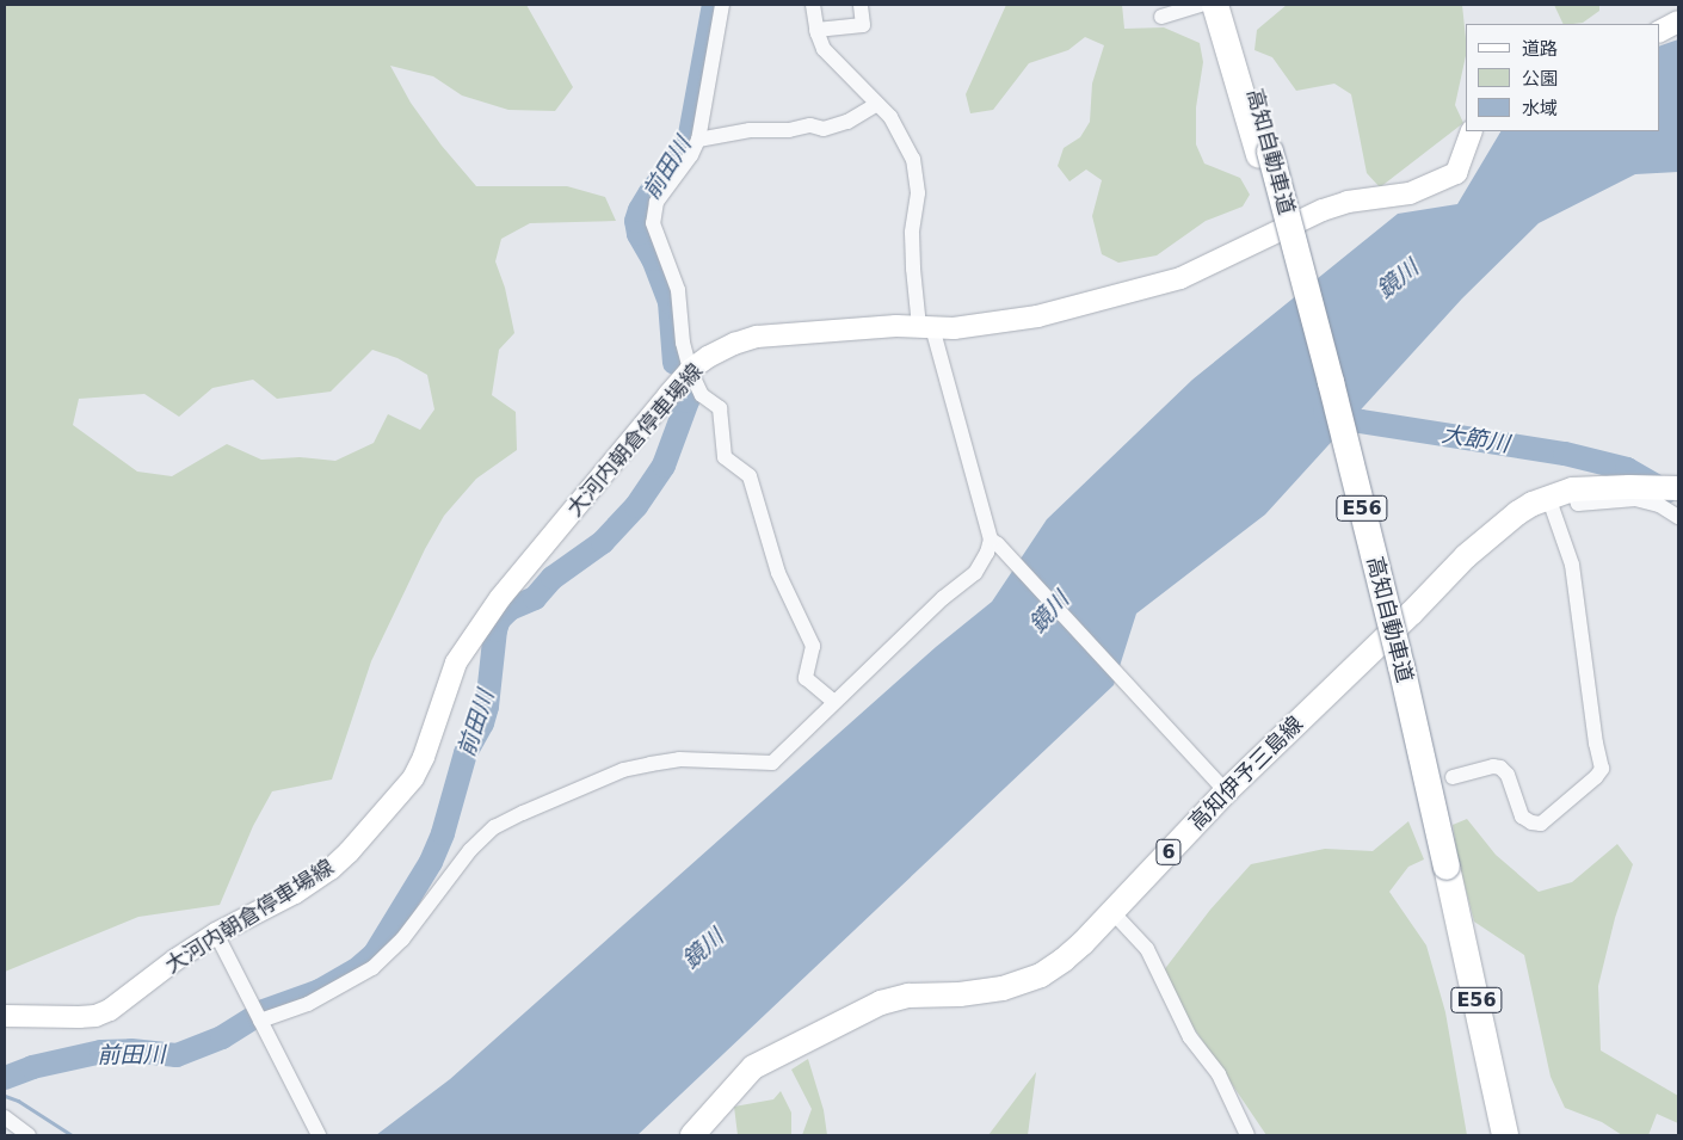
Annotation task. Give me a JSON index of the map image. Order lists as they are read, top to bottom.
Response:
{
  "streets": {
    "highway": ["高知自動車道", "E56"],
    "main road": ["大河内朝倉停車場線", "高知伊予三島線", "6"]
  },
  "crossings": [
    ["高知自動車道", "E56"]
  ],
  "water": ["前田川", "鏡川", "大節川"],
  "legend": ["道路", "公園", "水域"]
}
